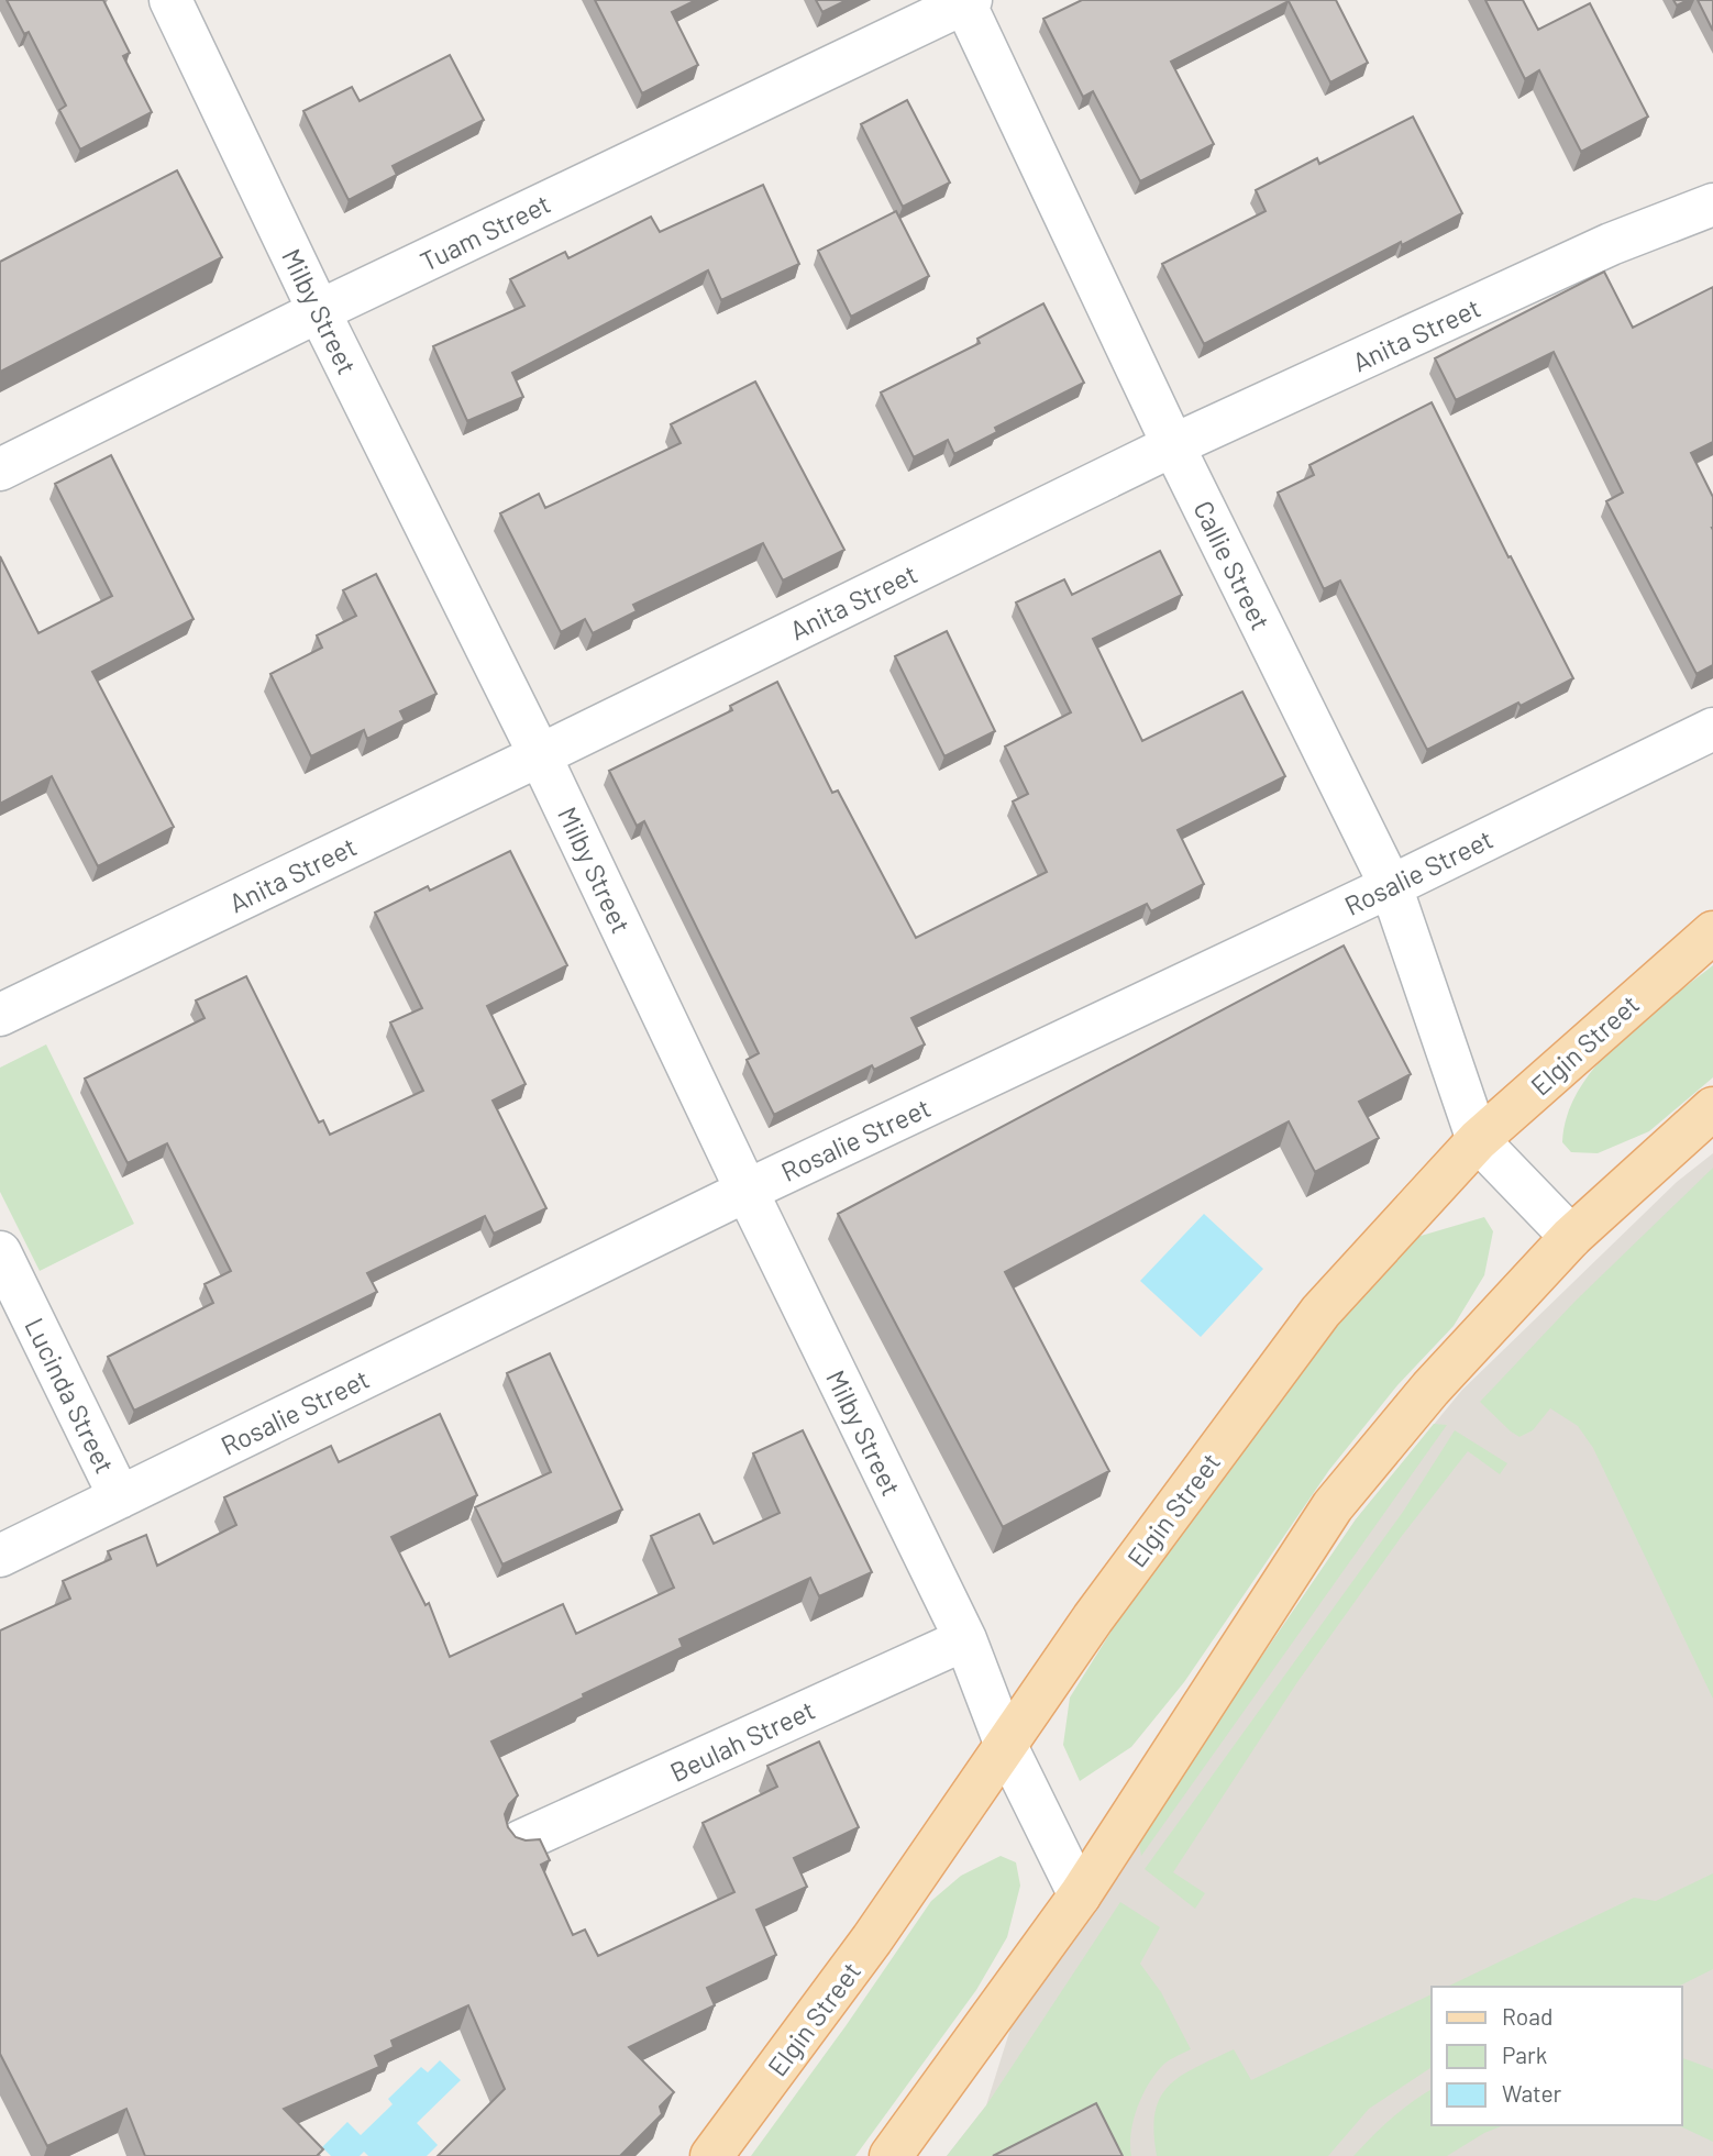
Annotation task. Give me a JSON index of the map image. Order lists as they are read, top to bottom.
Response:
{
  "streets": {
    "main road": ["Elgin Street"],
    "street": [
      "Tuam Street",
      "Milby Street",
      "Anita Street",
      "Callie Street",
      "Rosalie Street",
      "Lucinda Street",
      "Beulah Street"
    ]
  },
  "crossings": [
    ["Tuam Street", "Milby Street"],
    ["Tuam Street", "Callie Street"],
    ["Milby Street", "Anita Street"],
    ["Milby Street", "Rosalie Street"],
    ["Milby Street", "Elgin Street"],
    ["Milby Street", "Beulah Street"],
    ["Anita Street", "Callie Street"],
    ["Callie Street", "Rosalie Street"],
    ["Callie Street", "Elgin Street"],
    ["Rosalie Street", "Lucinda Street"]
  ],
  "legend": ["Road", "Park", "Water"]
}
